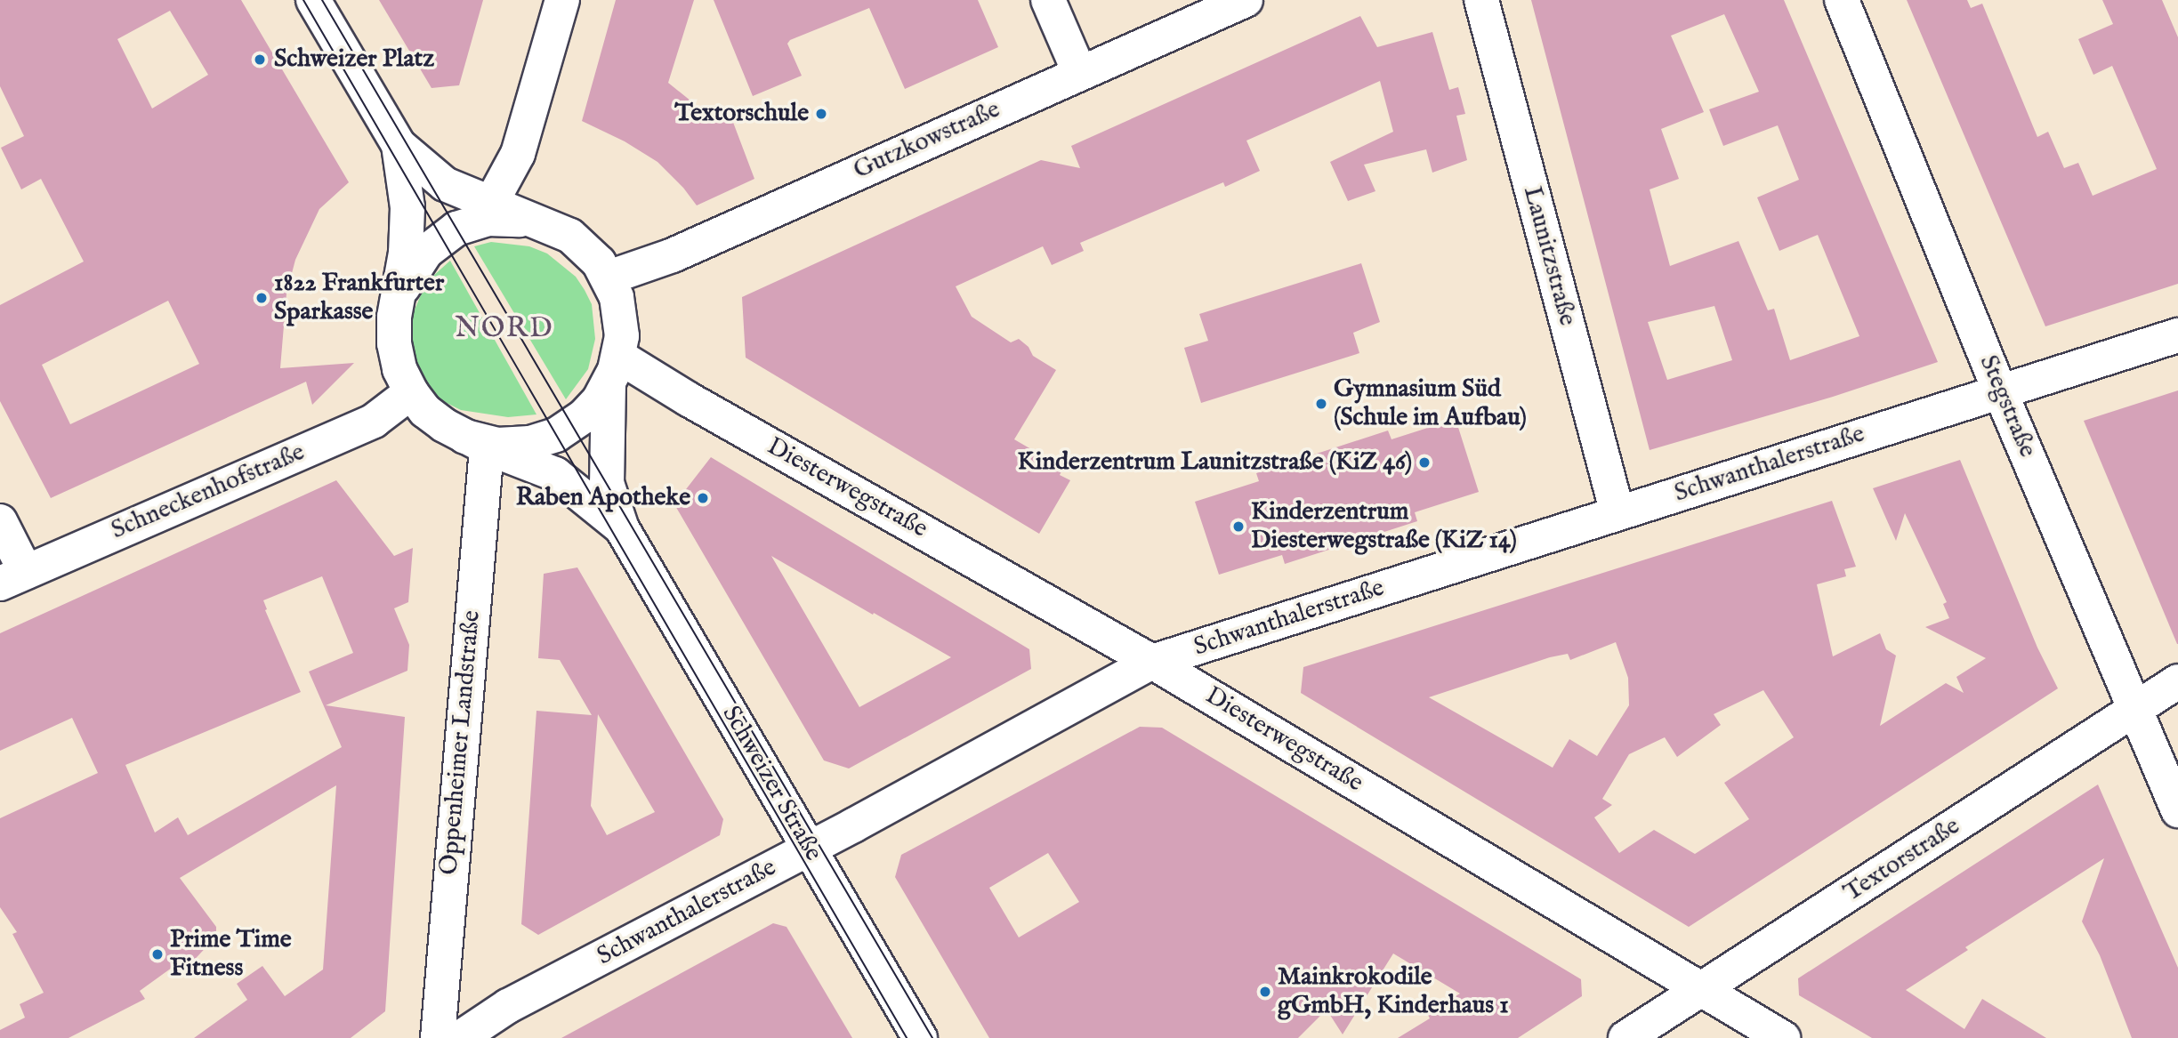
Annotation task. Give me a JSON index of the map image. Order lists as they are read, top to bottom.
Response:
{
  "streets": {
    "street": [
      "Gutzkowstraße",
      "Launitzstraße",
      "Stegstraße",
      "Schwanthalerstraße",
      "Diesterwegstraße",
      "Schneckenhofstraße",
      "Oppenheimer Landstraße",
      "Schweizer Straße",
      "Textorstraße"
    ]
  },
  "crossings": [
    ["Launitzstraße", "Schwanthalerstraße"],
    ["Stegstraße", "Schwanthalerstraße"],
    ["Stegstraße", "Textorstraße"],
    ["Schwanthalerstraße", "Diesterwegstraße"],
    ["Schwanthalerstraße", "Schweizer Straße"],
    ["Diesterwegstraße", "Textorstraße"]
  ],
  "districts": ["NORD"],
  "places": [
    "Schweizer Platz",
    "Textorschule",
    "1822 Frankfurter Sparkasse",
    "Gymnasium Süd (Schule im Aufbau)",
    "Kinderzentrum Launitzstraße (KiZ 46)",
    "Raben Apotheke",
    "Kinderzentrum Diesterwegstraße (KiZ 14)",
    "Prime Time Fitness",
    "Mainkrokodile gGmbH, Kinderhaus 1"
  ]
}
